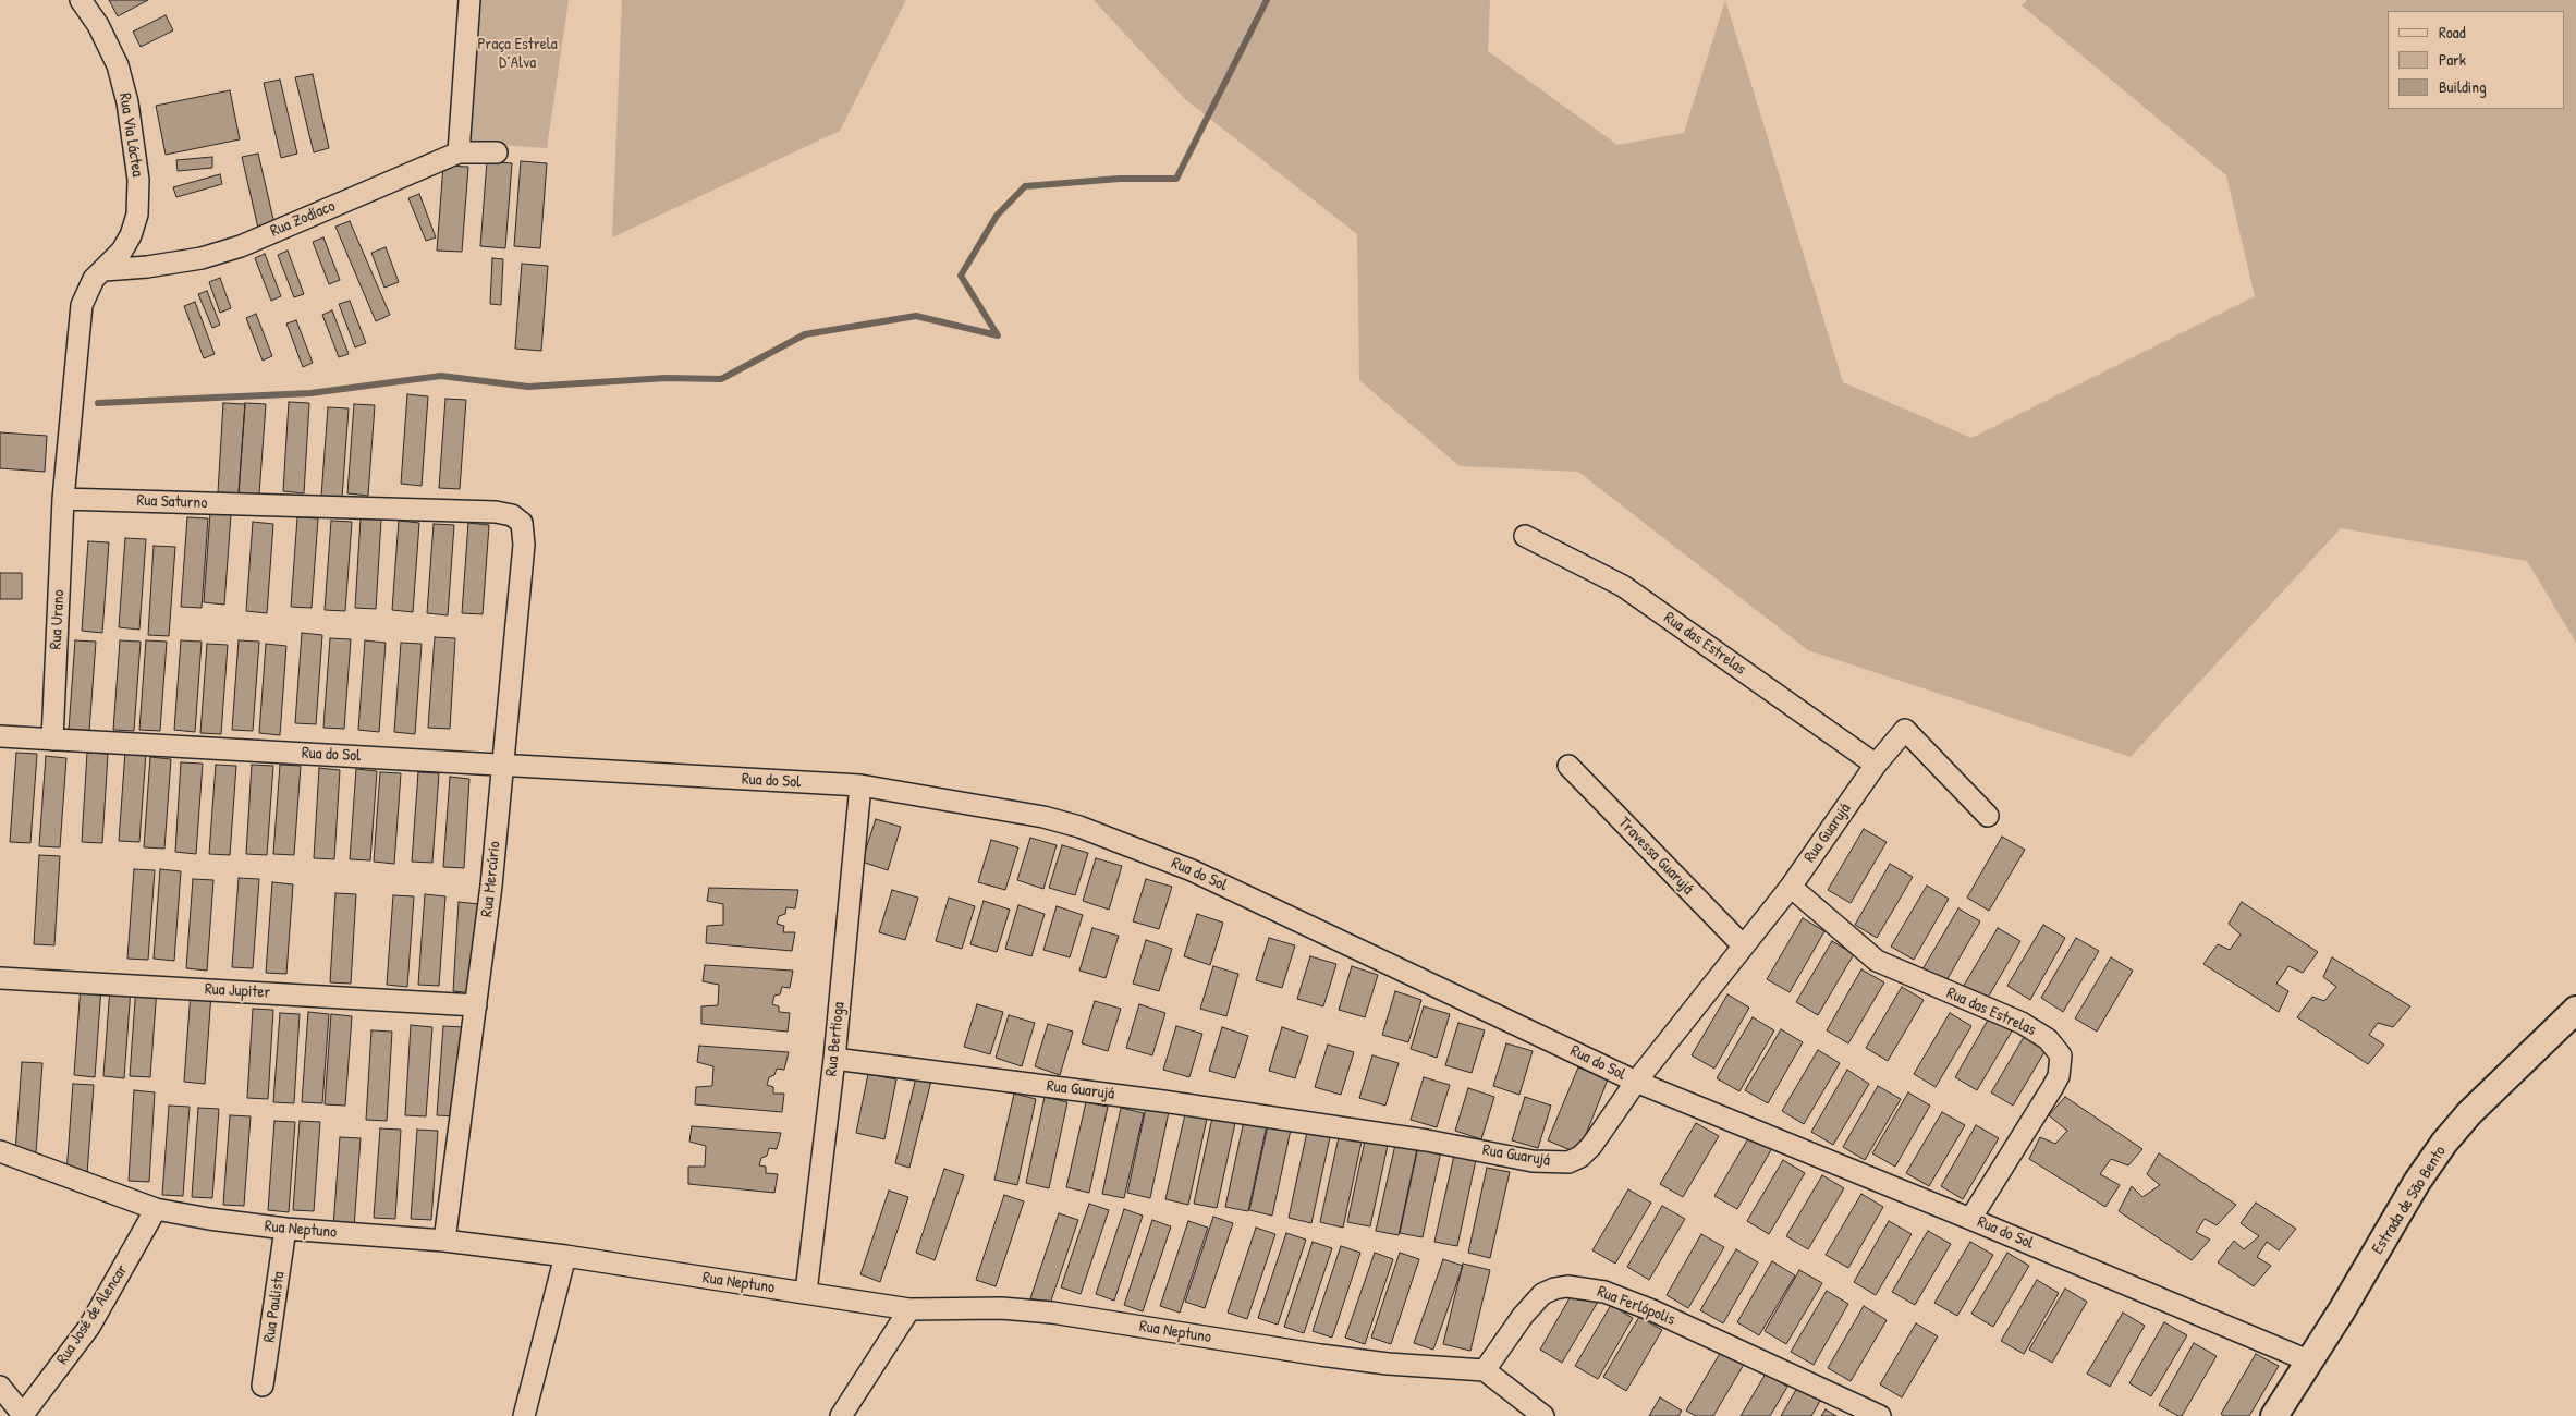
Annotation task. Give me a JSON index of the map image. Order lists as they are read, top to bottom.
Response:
{
  "streets": {
    "street": [
      "Rua Via Láctea",
      "Rua Zodíaco",
      "Rua Saturno",
      "Rua Urano",
      "Rua das Estrelas",
      "Rua do Sol",
      "Rua Guarujá",
      "Travessa Guarujá",
      "Rua Mercúrio",
      "Rua Jupiter",
      "Rua Bertioga",
      "Estrada de São Bento",
      "Rua Neptuno",
      "Rua Ferlópolis",
      "Rua Paulista",
      "Rua José de Alencar"
    ]
  },
  "crossings": [
    ["Rua Via Láctea", "Rua Zodíaco"],
    ["Rua Saturno", "Rua Urano"],
    ["Rua Saturno", "Rua Mercúrio"],
    ["Rua Urano", "Rua do Sol"],
    ["Rua das Estrelas", "Rua do Sol"],
    ["Rua das Estrelas", "Rua Guarujá"],
    ["Rua do Sol", "Rua Guarujá"],
    ["Rua do Sol", "Rua Mercúrio"],
    ["Rua do Sol", "Rua Bertioga"],
    ["Rua do Sol", "Estrada de São Bento"],
    ["Rua Guarujá", "Travessa Guarujá"],
    ["Rua Guarujá", "Rua Bertioga"],
    ["Rua Mercúrio", "Rua Jupiter"],
    ["Rua Mercúrio", "Rua Neptuno"],
    ["Rua Bertioga", "Rua Neptuno"],
    ["Rua Neptuno", "Rua Ferlópolis"],
    ["Rua Neptuno", "Rua Paulista"],
    ["Rua Neptuno", "Rua José de Alencar"]
  ],
  "parks": ["Praça Estrela D´Alva"],
  "legend": ["Road", "Park", "Building"]
}
